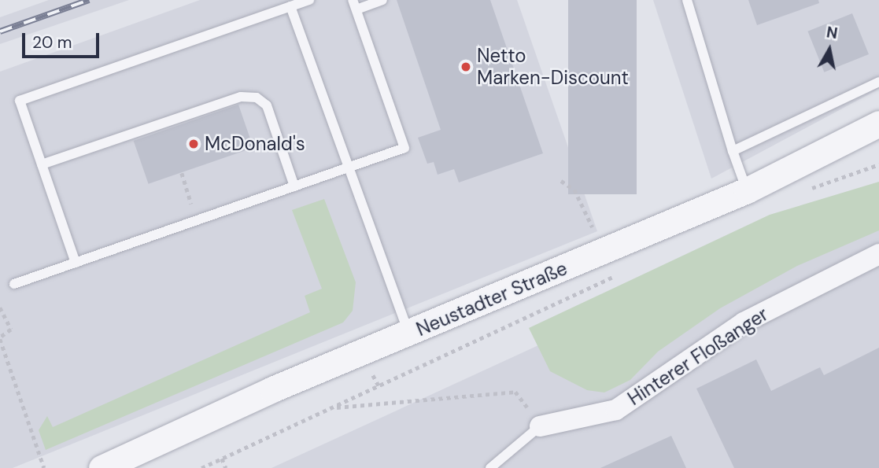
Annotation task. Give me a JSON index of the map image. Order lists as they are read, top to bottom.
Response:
{
  "streets": {
    "street": ["Neustadter Straße", "Hinterer Floßanger"]
  },
  "places": ["Netto Marken-Discount", "McDonald's"],
  "scale_bar": "20 m",
  "north": "top"
}
